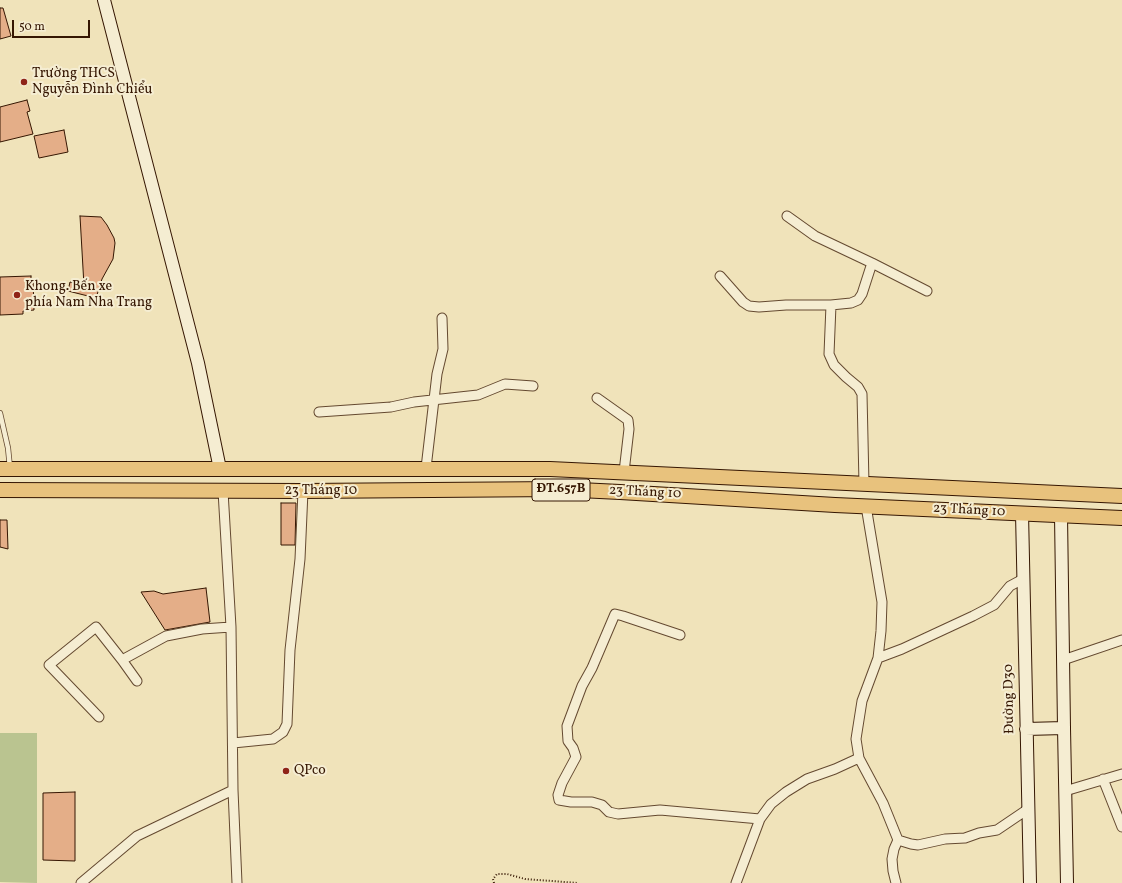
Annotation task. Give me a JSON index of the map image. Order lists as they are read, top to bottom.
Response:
{
  "streets": {
    "main road": ["ĐT.657B", "23 Tháng 10"],
    "street": ["Đường D30"]
  },
  "crossings": [
    ["23 Tháng 10", "Đường D30"]
  ],
  "places": ["Trường THCS Nguyễn Đình Chiểu", "Khong. Bến xe phía Nam Nha Trang", "QPco"],
  "scale_bar": "50 m"
}
